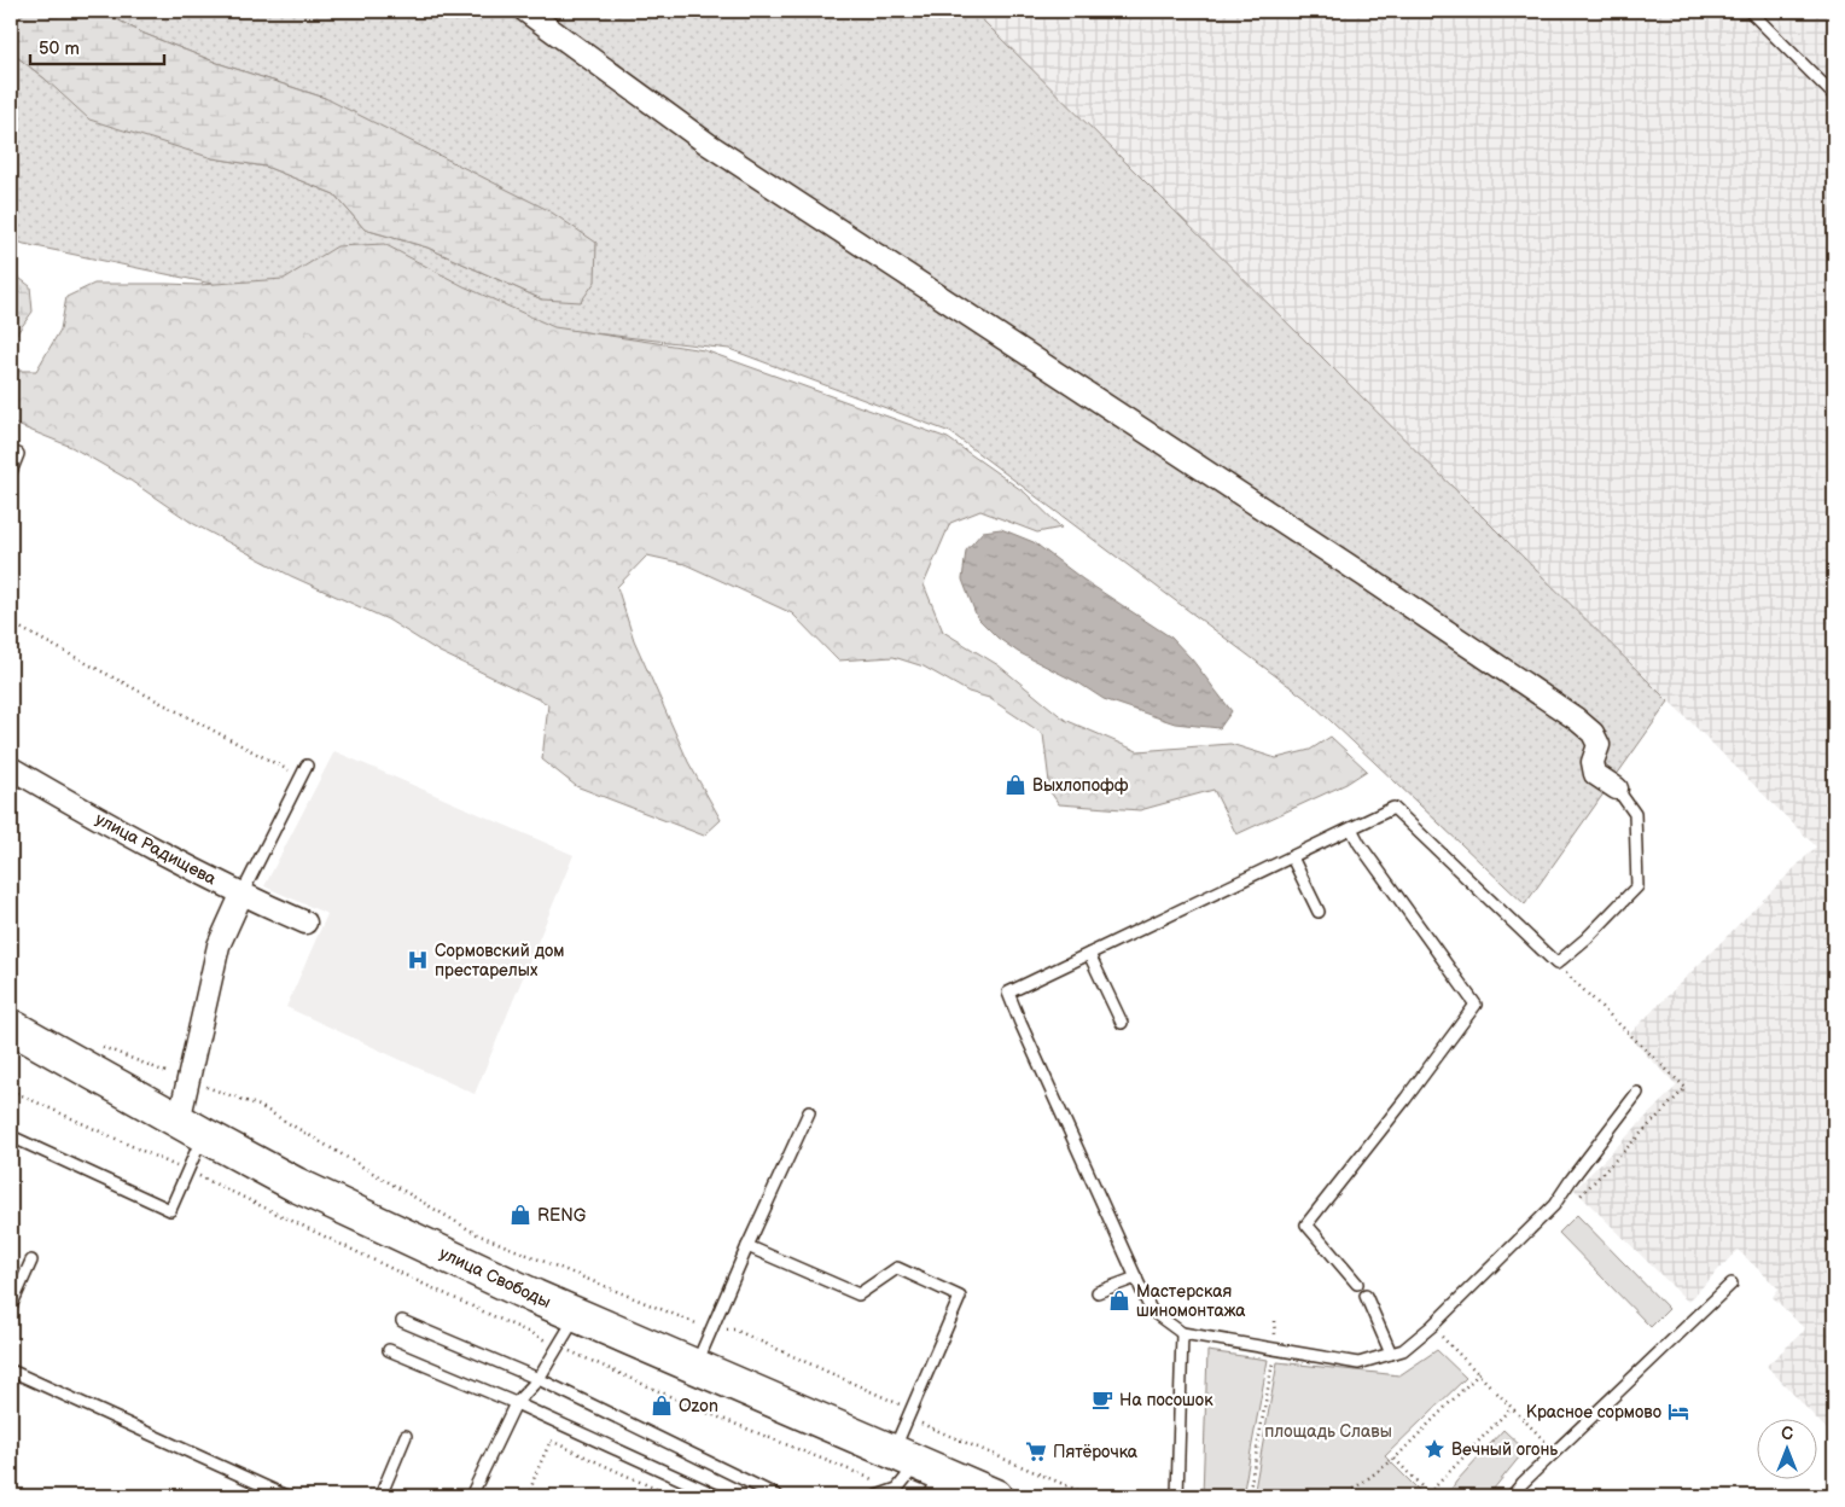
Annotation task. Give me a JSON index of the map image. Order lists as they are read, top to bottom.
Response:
{
  "streets": {
    "main road": ["улица Свободы"],
    "street": ["улица Радищева"]
  },
  "parks": ["площадь Славы"],
  "places": {
    "shop": [
      "Выхлопофф",
      "RENG",
      "Мастерская шиномонтажа",
      "Ozon"
    ],
    "hospital": ["Сормовский дом престарелых"],
    "cafe": ["На посошок"],
    "hotel": ["Красное сормово"],
    "place": ["Вечный огонь"],
    "supermarket": ["Пятёрочка"]
  },
  "scale_bar": "50 m",
  "north": "top"
}
